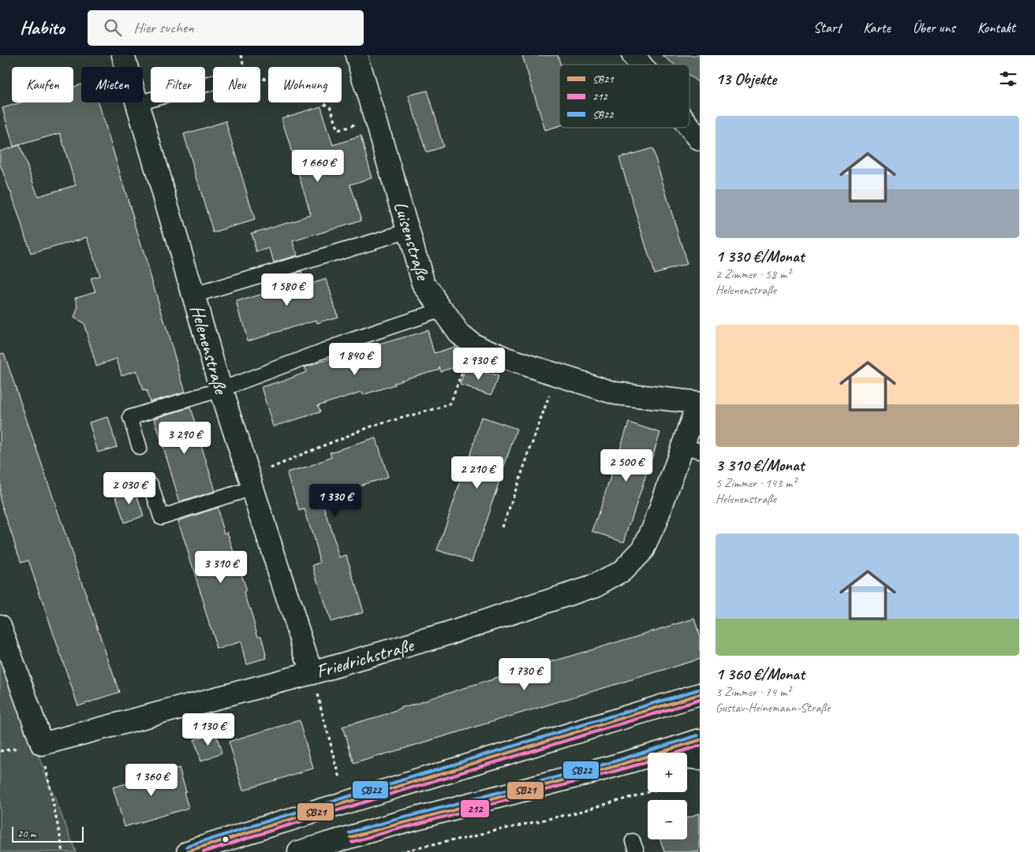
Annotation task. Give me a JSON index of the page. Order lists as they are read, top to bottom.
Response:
{
  "streets": {
    "street": ["Luisenstraße", "Helenenstraße", "Friedrichstraße"]
  },
  "crossings": [
    ["Luisenstraße", "Friedrichstraße"],
    ["Helenenstraße", "Friedrichstraße"]
  ],
  "lines": ["transit line SB22", "transit line SB21", "transit line 212"],
  "legend": ["SB21", "212", "SB22"],
  "scale_bar": "20 m",
  "page": {
    "header": "Habito",
    "search": "Hier suchen",
    "nav": [
      "Start",
      "Karte",
      "Über uns",
      "Kontakt"
    ],
    "heading": "13 Objekte",
    "chip": [
      "Kaufen",
      "Mieten",
      "Filter",
      "Neu",
      "Wohnung"
    ],
    "list": [
      {
        "name": "1 330 €/Monat",
        "note": "2 Zimmer · 58 m² · Helenenstraße"
      },
      {
        "name": "3 310 €/Monat",
        "note": "5 Zimmer · 143 m² · Helenenstraße"
      },
      {
        "name": "1 360 €/Monat",
        "note": "3 Zimmer · 74 m² · Gustav-Heinemann-Straße"
      }
    ],
    "price": [
      "1 660 €",
      "1 580 €",
      "1 840 €",
      "2 930 €",
      "3 290 €",
      "2 500 €",
      "2 210 €",
      "2 030 €",
      "1 330 €",
      "3 310 €",
      "1 730 €",
      "1 130 €",
      "1 360 €"
    ],
    "map_buttons": ["+", "−"],
    "scale": "20 m"
  }
}
